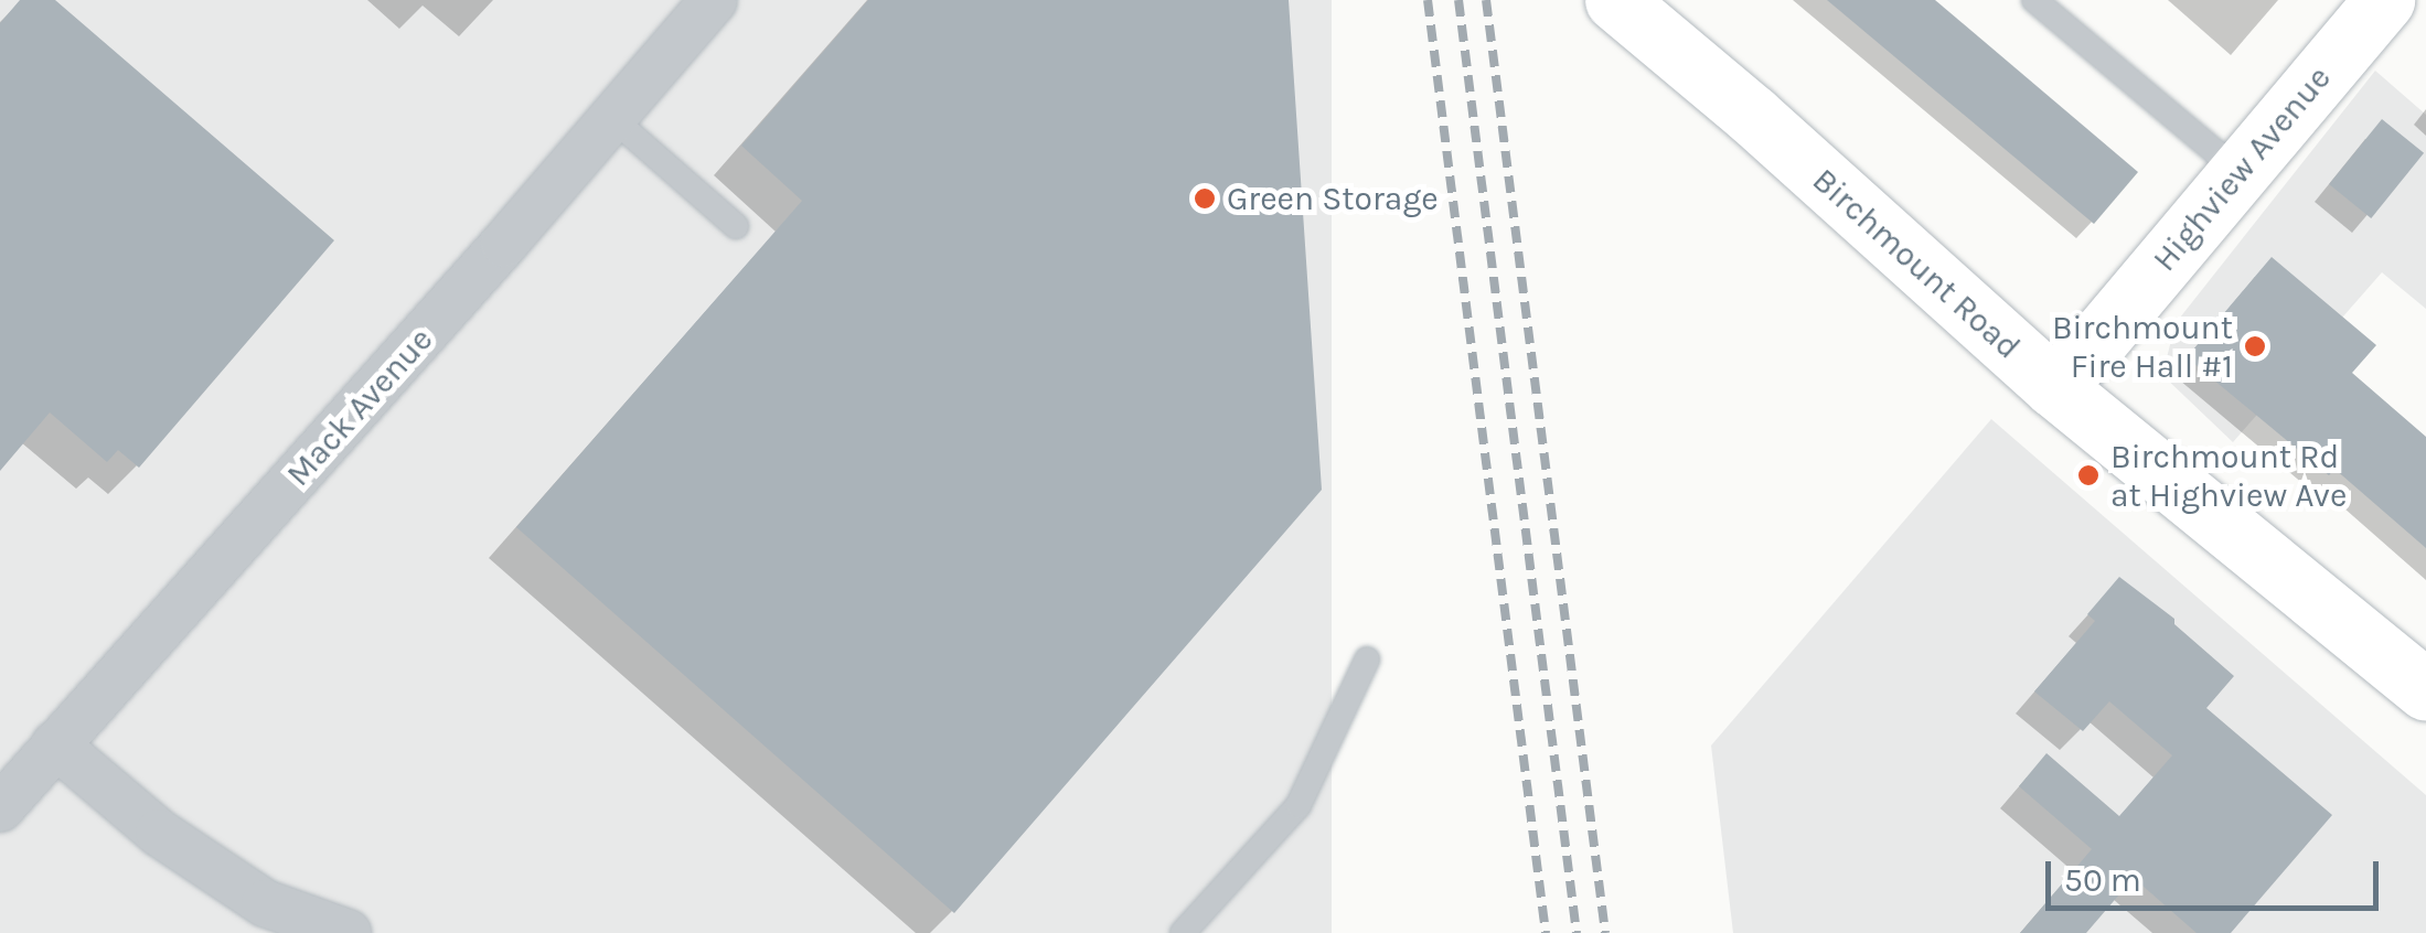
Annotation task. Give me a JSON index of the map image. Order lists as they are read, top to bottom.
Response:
{
  "streets": {
    "main road": ["Highview Avenue", "Birchmount Road"],
    "street": ["Mack Avenue"]
  },
  "crossings": [
    ["Highview Avenue", "Birchmount Road"]
  ],
  "places": ["Green Storage", "Birchmount Fire Hall #1", "Birchmount Rd at Highview Ave"],
  "scale_bar": "50 m"
}
